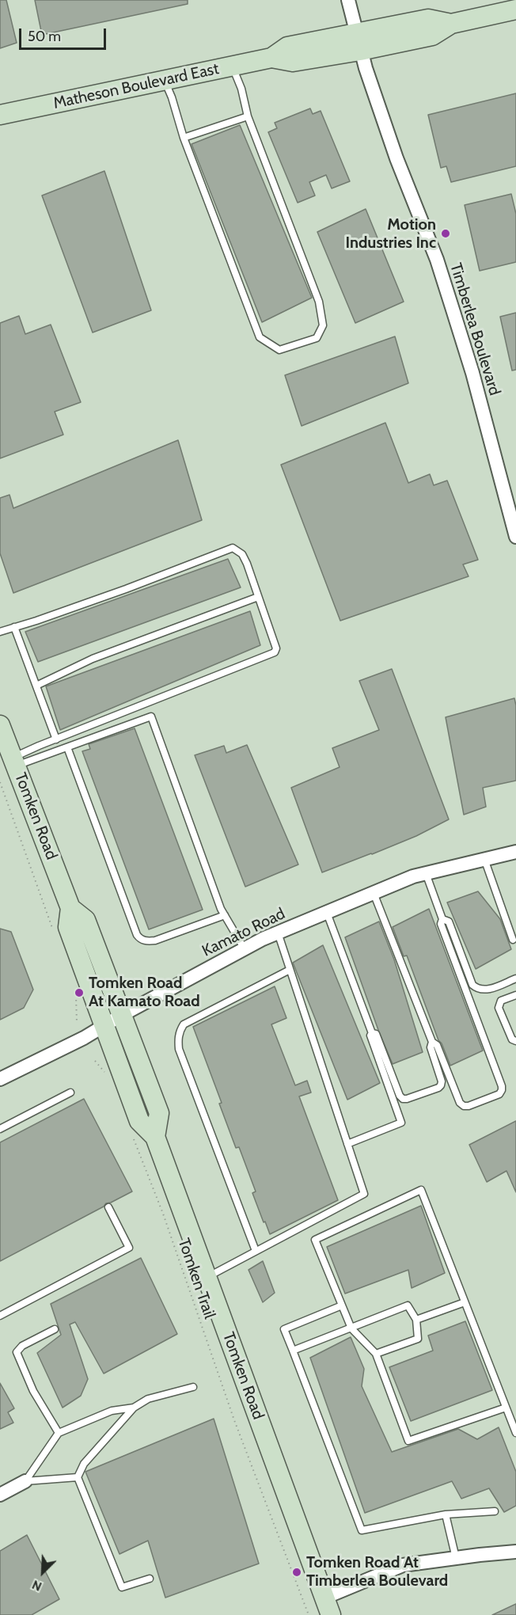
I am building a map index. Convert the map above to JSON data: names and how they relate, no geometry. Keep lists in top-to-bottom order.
{
  "streets": {
    "main road": ["Matheson Boulevard East", "Tomken Road"],
    "street": ["Timberlea Boulevard", "Kamato Road"],
    "path": ["Tomken Trail"]
  },
  "crossings": [
    ["Matheson Boulevard East", "Timberlea Boulevard"],
    ["Tomken Road", "Kamato Road"]
  ],
  "places": ["Motion Industries Inc", "Tomken Road At Kamato Road", "Tomken Road At Timberlea Boulevard"],
  "scale_bar": "50 m",
  "north": "bottom left"
}
